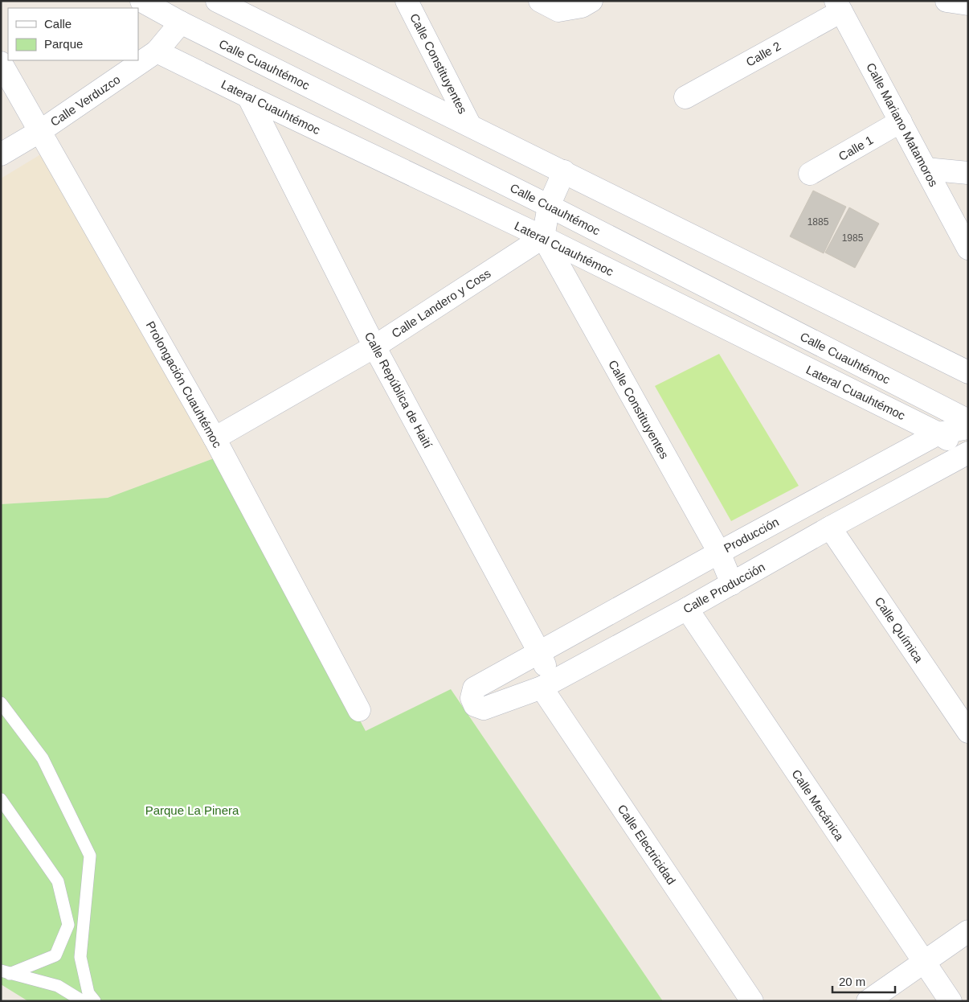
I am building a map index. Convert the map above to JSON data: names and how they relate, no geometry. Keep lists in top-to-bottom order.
{
  "streets": {
    "street": [
      "Calle 2",
      "Calle Constituyentes",
      "Calle Cuauhtémoc",
      "Calle Verduzco",
      "Lateral Cuauhtémoc",
      "Calle Mariano Matamoros",
      "Calle 1",
      "Calle Landero y Coss",
      "Prolongación Cuauhtémoc",
      "Calle República de Haití",
      "Producción",
      "Calle Producción",
      "Calle Química",
      "Calle Mecánica",
      "Calle Electricidad"
    ]
  },
  "crossings": [
    ["Calle 2", "Calle Mariano Matamoros"],
    ["Calle Constituyentes", "Lateral Cuauhtémoc"],
    ["Calle Constituyentes", "Calle Landero y Coss"],
    ["Calle Constituyentes", "Producción"],
    ["Calle Constituyentes", "Calle Producción"],
    ["Calle Cuauhtémoc", "Calle Verduzco"],
    ["Calle Verduzco", "Lateral Cuauhtémoc"],
    ["Calle Verduzco", "Prolongación Cuauhtémoc"],
    ["Lateral Cuauhtémoc", "Calle Landero y Coss"],
    ["Lateral Cuauhtémoc", "Calle República de Haití"],
    ["Lateral Cuauhtémoc", "Producción"],
    ["Lateral Cuauhtémoc", "Calle Producción"],
    ["Calle Mariano Matamoros", "Calle 1"],
    ["Calle Landero y Coss", "Prolongación Cuauhtémoc"],
    ["Calle Landero y Coss", "Calle República de Haití"],
    ["Calle República de Haití", "Producción"],
    ["Calle República de Haití", "Calle Producción"],
    ["Calle República de Haití", "Calle Electricidad"],
    ["Producción", "Calle Producción"],
    ["Calle Producción", "Calle Química"],
    ["Calle Producción", "Calle Mecánica"],
    ["Calle Producción", "Calle Electricidad"]
  ],
  "parks": ["Parque La Pinera"],
  "house_numbers": ["1885", "1985"],
  "legend": ["Calle", "Parque"],
  "scale_bar": "20 m"
}
